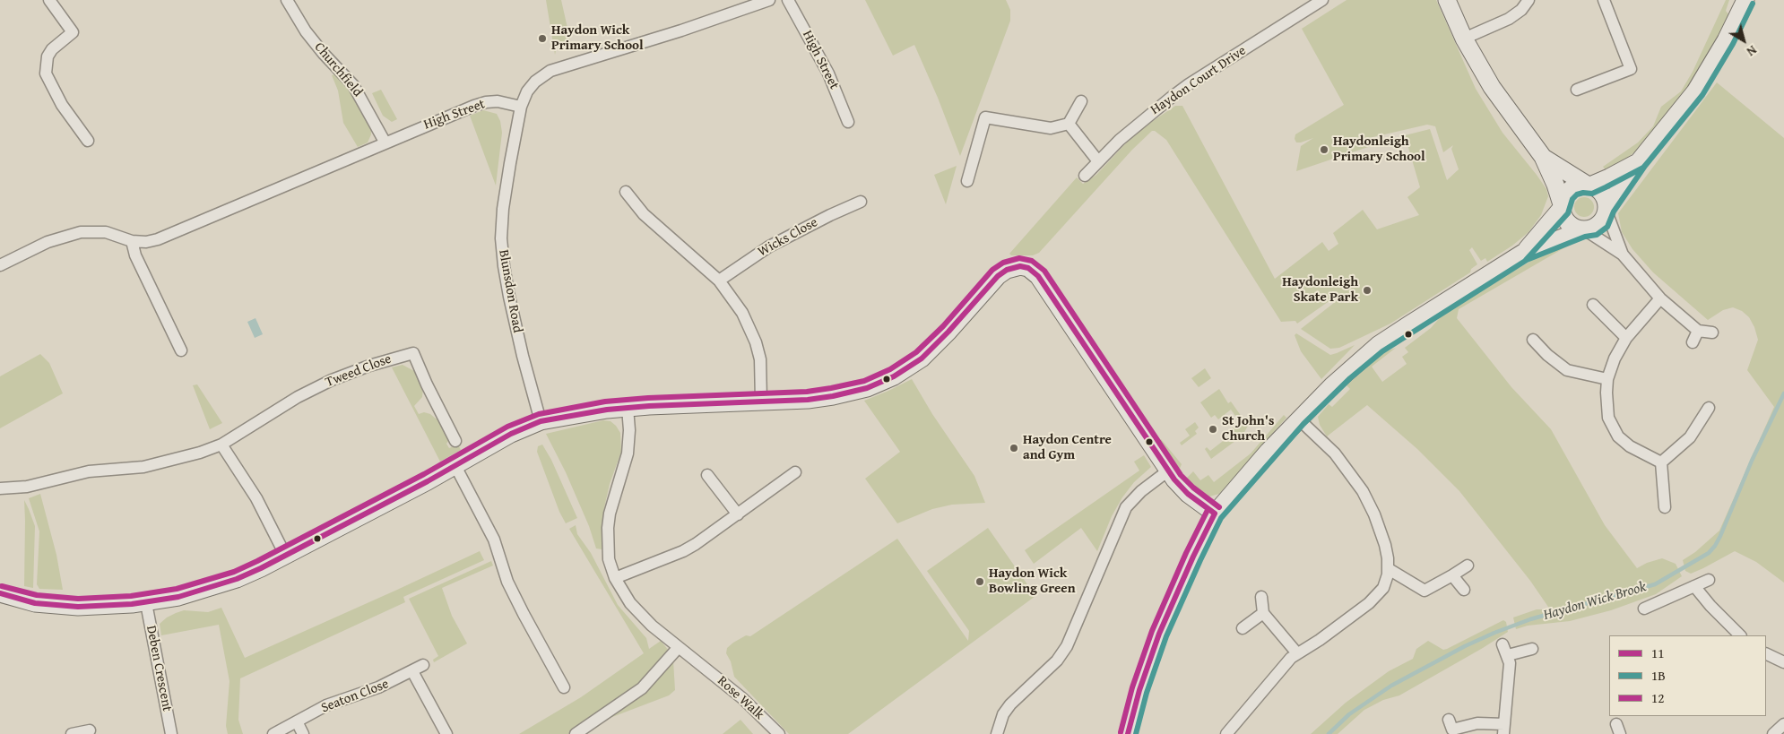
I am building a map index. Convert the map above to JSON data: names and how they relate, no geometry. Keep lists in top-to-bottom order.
{
  "streets": {
    "street": [
      "High Street",
      "Churchfield",
      "Haydon Court Drive",
      "Wicks Close",
      "Blunsdon Road",
      "Tweed Close",
      "Deben Crescent",
      "Seaton Close",
      "Rose Walk"
    ]
  },
  "crossings": [
    ["High Street", "Churchfield"],
    ["High Street", "Blunsdon Road"]
  ],
  "water": ["Haydon Wick Brook"],
  "places": [
    "Haydon Wick Primary School",
    "Haydonleigh Primary School",
    "Haydonleigh Skate Park",
    "St John's Church",
    "Haydon Centre and Gym",
    "Haydon Wick Bowling Green"
  ],
  "lines": ["transit line 1B", "transit line 12", "transit line 11"],
  "legend": ["11", "1B", "12"],
  "north": "bottom right"
}
